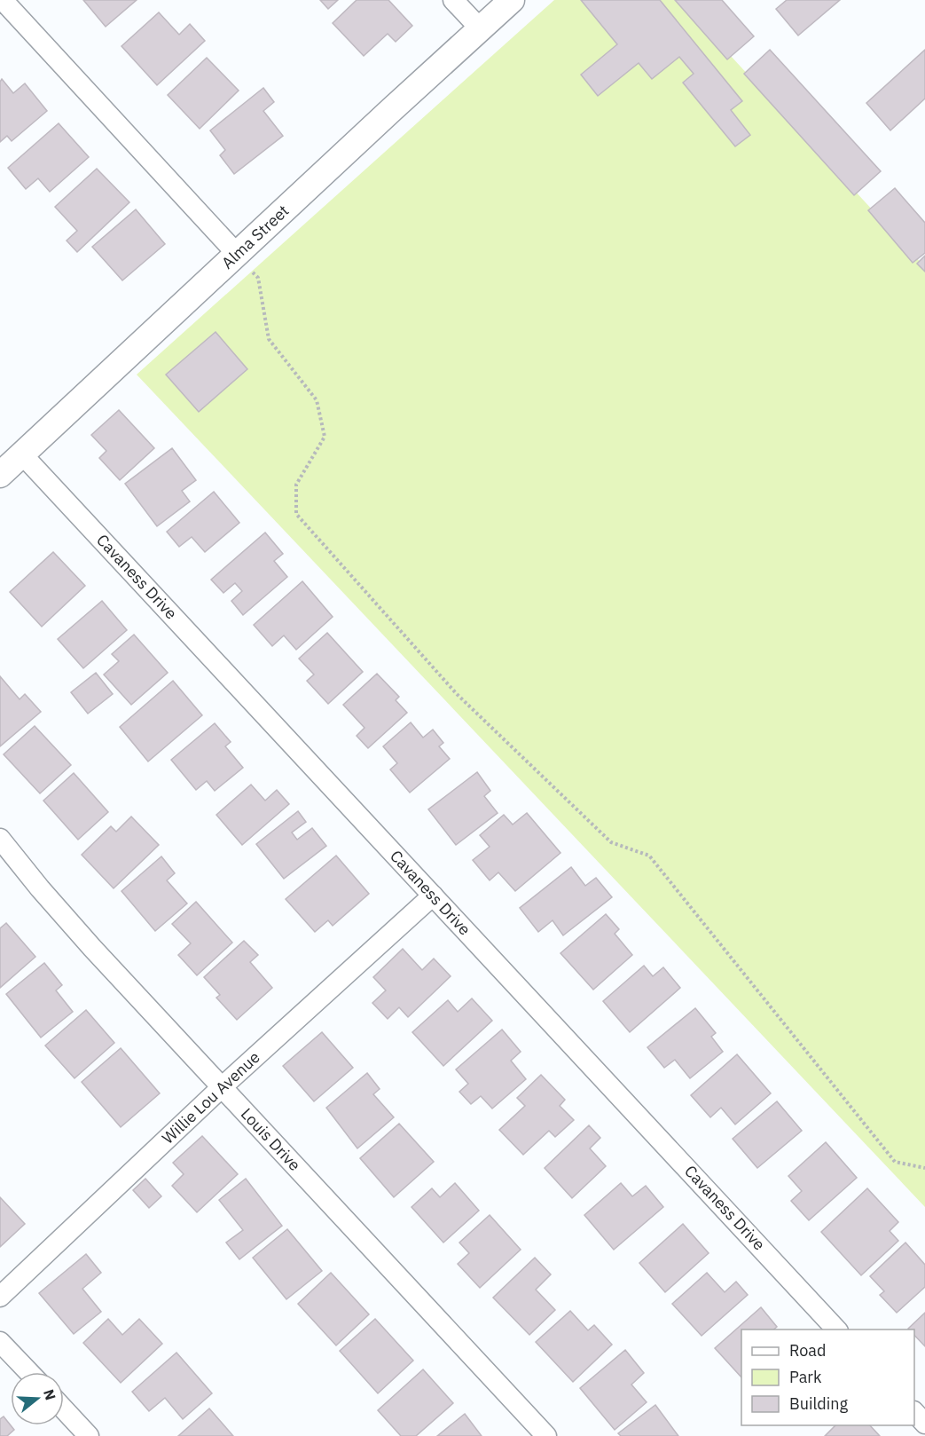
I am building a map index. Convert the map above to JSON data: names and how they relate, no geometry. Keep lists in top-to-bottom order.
{
  "streets": {
    "street": [
      "Alma Street",
      "Cavaness Drive",
      "Willie Lou Avenue",
      "Louis Drive"
    ]
  },
  "crossings": [
    ["Alma Street", "Cavaness Drive"],
    ["Cavaness Drive", "Willie Lou Avenue"],
    ["Willie Lou Avenue", "Louis Drive"]
  ],
  "legend": ["Road", "Park", "Building"],
  "north": "right"
}
